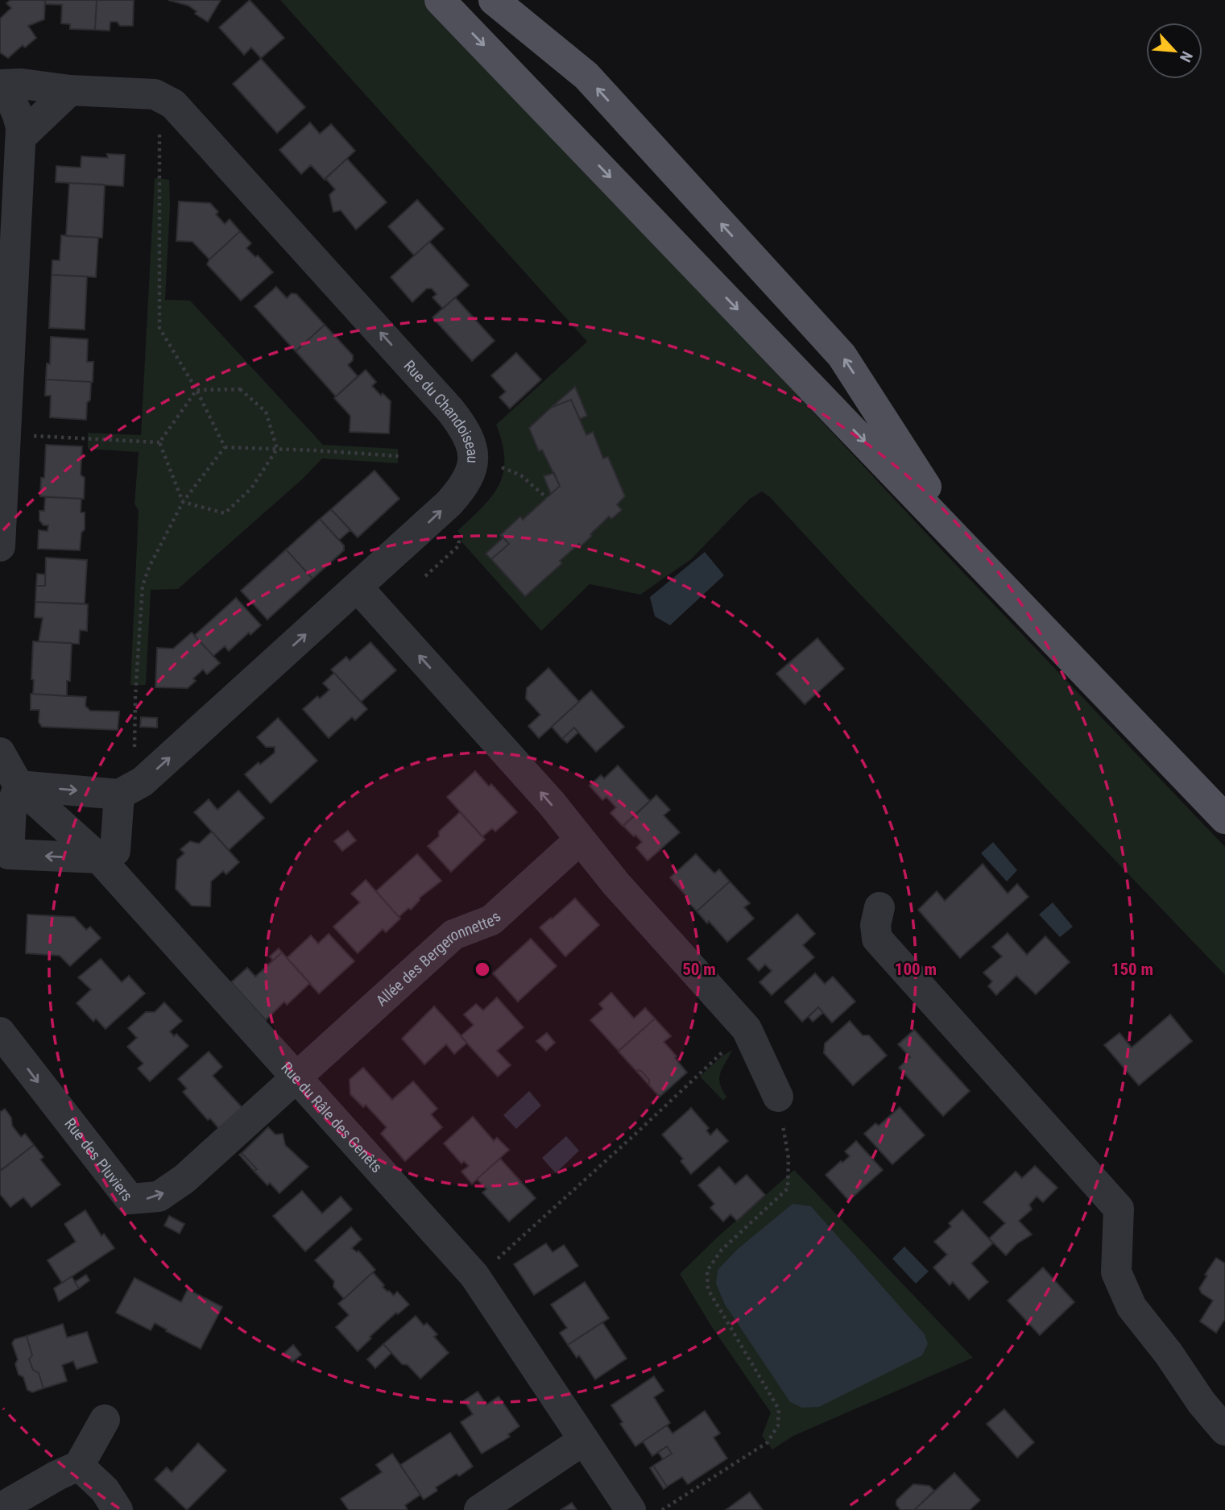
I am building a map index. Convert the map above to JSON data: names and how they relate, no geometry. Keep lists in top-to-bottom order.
{
  "streets": {
    "street": [
      "Rue du Chandoiseau",
      "Allée des Bergeronnettes",
      "Rue du Râle des Genêts",
      "Rue des Pluviers"
    ]
  },
  "crossings": [
    ["Allée des Bergeronnettes", "Rue du Râle des Genêts"],
    ["Allée des Bergeronnettes", "Rue des Pluviers"],
    ["Rue du Râle des Genêts", "Rue des Pluviers"]
  ],
  "north": "bottom right",
  "rings": ["50 m", "100 m", "150 m"]
}
